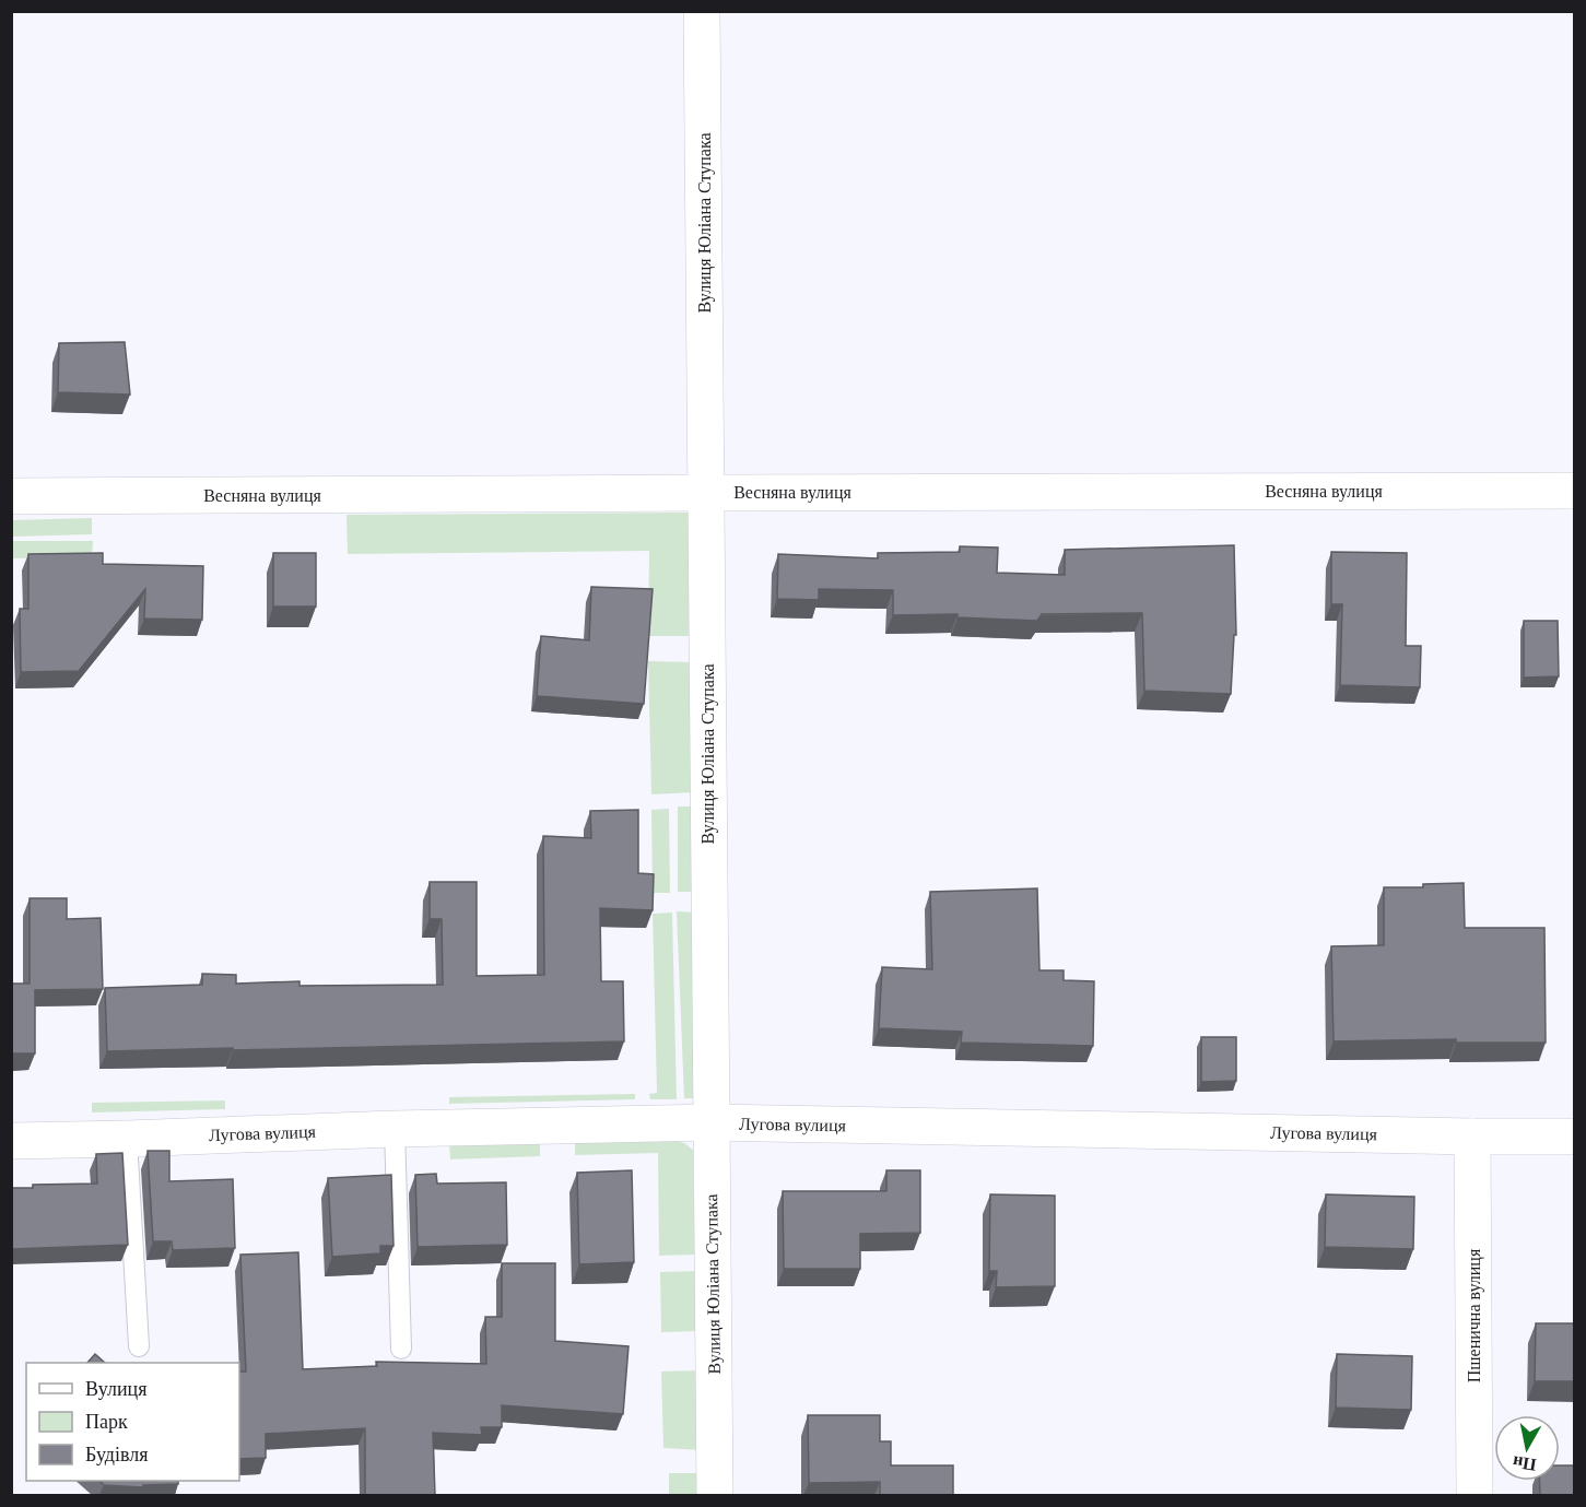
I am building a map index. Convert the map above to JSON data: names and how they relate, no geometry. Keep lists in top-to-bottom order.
{
  "streets": {
    "street": [
      "Вулиця Юліана Ступака",
      "Весняна вулиця",
      "Лугова вулиця",
      "Пшенична вулиця"
    ]
  },
  "crossings": [
    ["Вулиця Юліана Ступака", "Весняна вулиця"],
    ["Вулиця Юліана Ступака", "Лугова вулиця"],
    ["Лугова вулиця", "Пшенична вулиця"]
  ],
  "legend": ["Вулиця", "Парк", "Будівля"],
  "north": "bottom"
}
